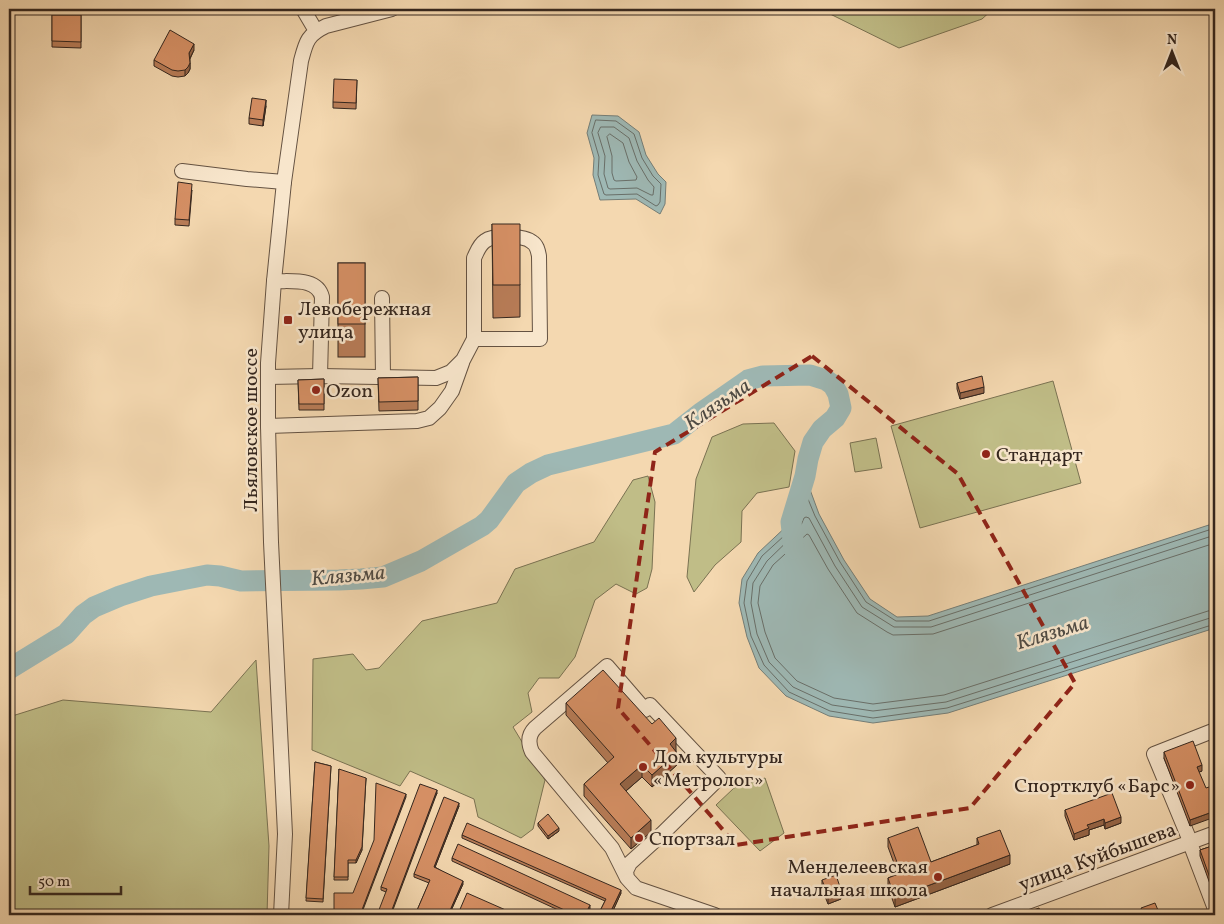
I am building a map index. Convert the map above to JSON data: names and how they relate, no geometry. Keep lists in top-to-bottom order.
{
  "streets": {
    "street": ["Льяловское шоссе", "улица Куйбышева"]
  },
  "water": ["Клязьма"],
  "places": {
    "transit": ["Левобережная улица"],
    "other": [
      "Ozon",
      "Стандарт",
      "Дом культуры «Метролог»",
      "Спортклуб «Барс»",
      "Спортзал",
      "Менделеевская начальная школа"
    ]
  },
  "scale_bar": "50 m",
  "north": "top"
}
